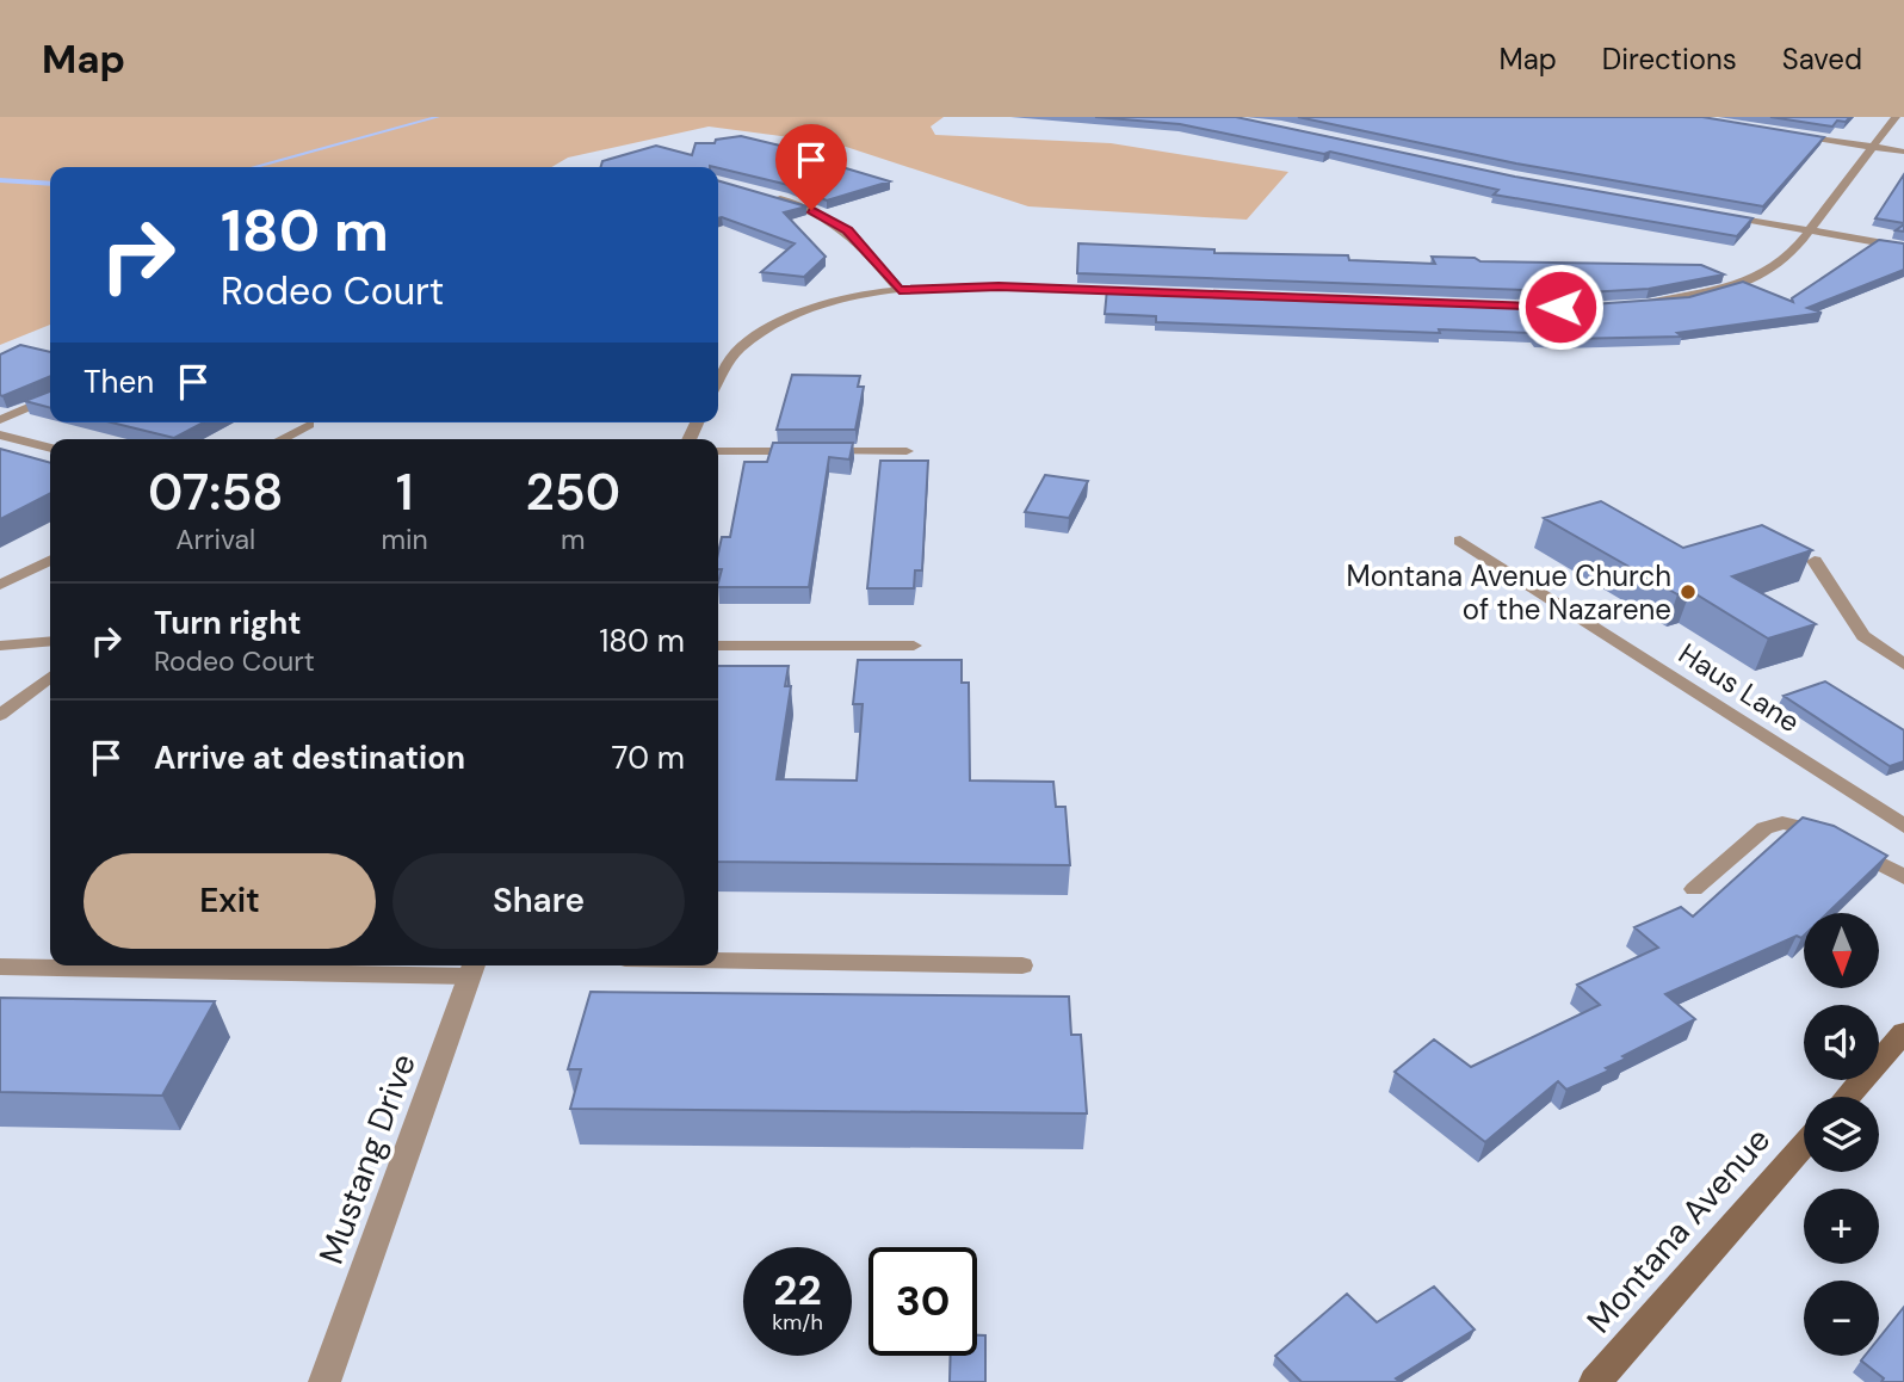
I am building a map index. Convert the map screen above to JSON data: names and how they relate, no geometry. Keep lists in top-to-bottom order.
{
  "streets": {
    "street": ["Mustang Drive", "Montana Avenue"],
    "lane": ["Haus Lane"]
  },
  "places": ["Montana Avenue Church of the Nazarene"],
  "north": "bottom",
  "page": {
    "header": "Map",
    "nav": ["Map", "Directions", "Saved"],
    "turn": ["180 m", "Rodeo Court"],
    "then": "Then",
    "eta": [
      "07:58",
      "Arrival",
      "1",
      "min",
      "250",
      "m"
    ],
    "list": [
      {
        "name": "Turn right",
        "note": "Rodeo Court",
        "value": "180 m"
      },
      {
        "name": "Arrive at destination",
        "value": "70 m"
      }
    ],
    "buttons": ["Exit", "Share"],
    "map_buttons": ["+", "−"],
    "speed": "22 km/h",
    "limit": "30"
  }
}
